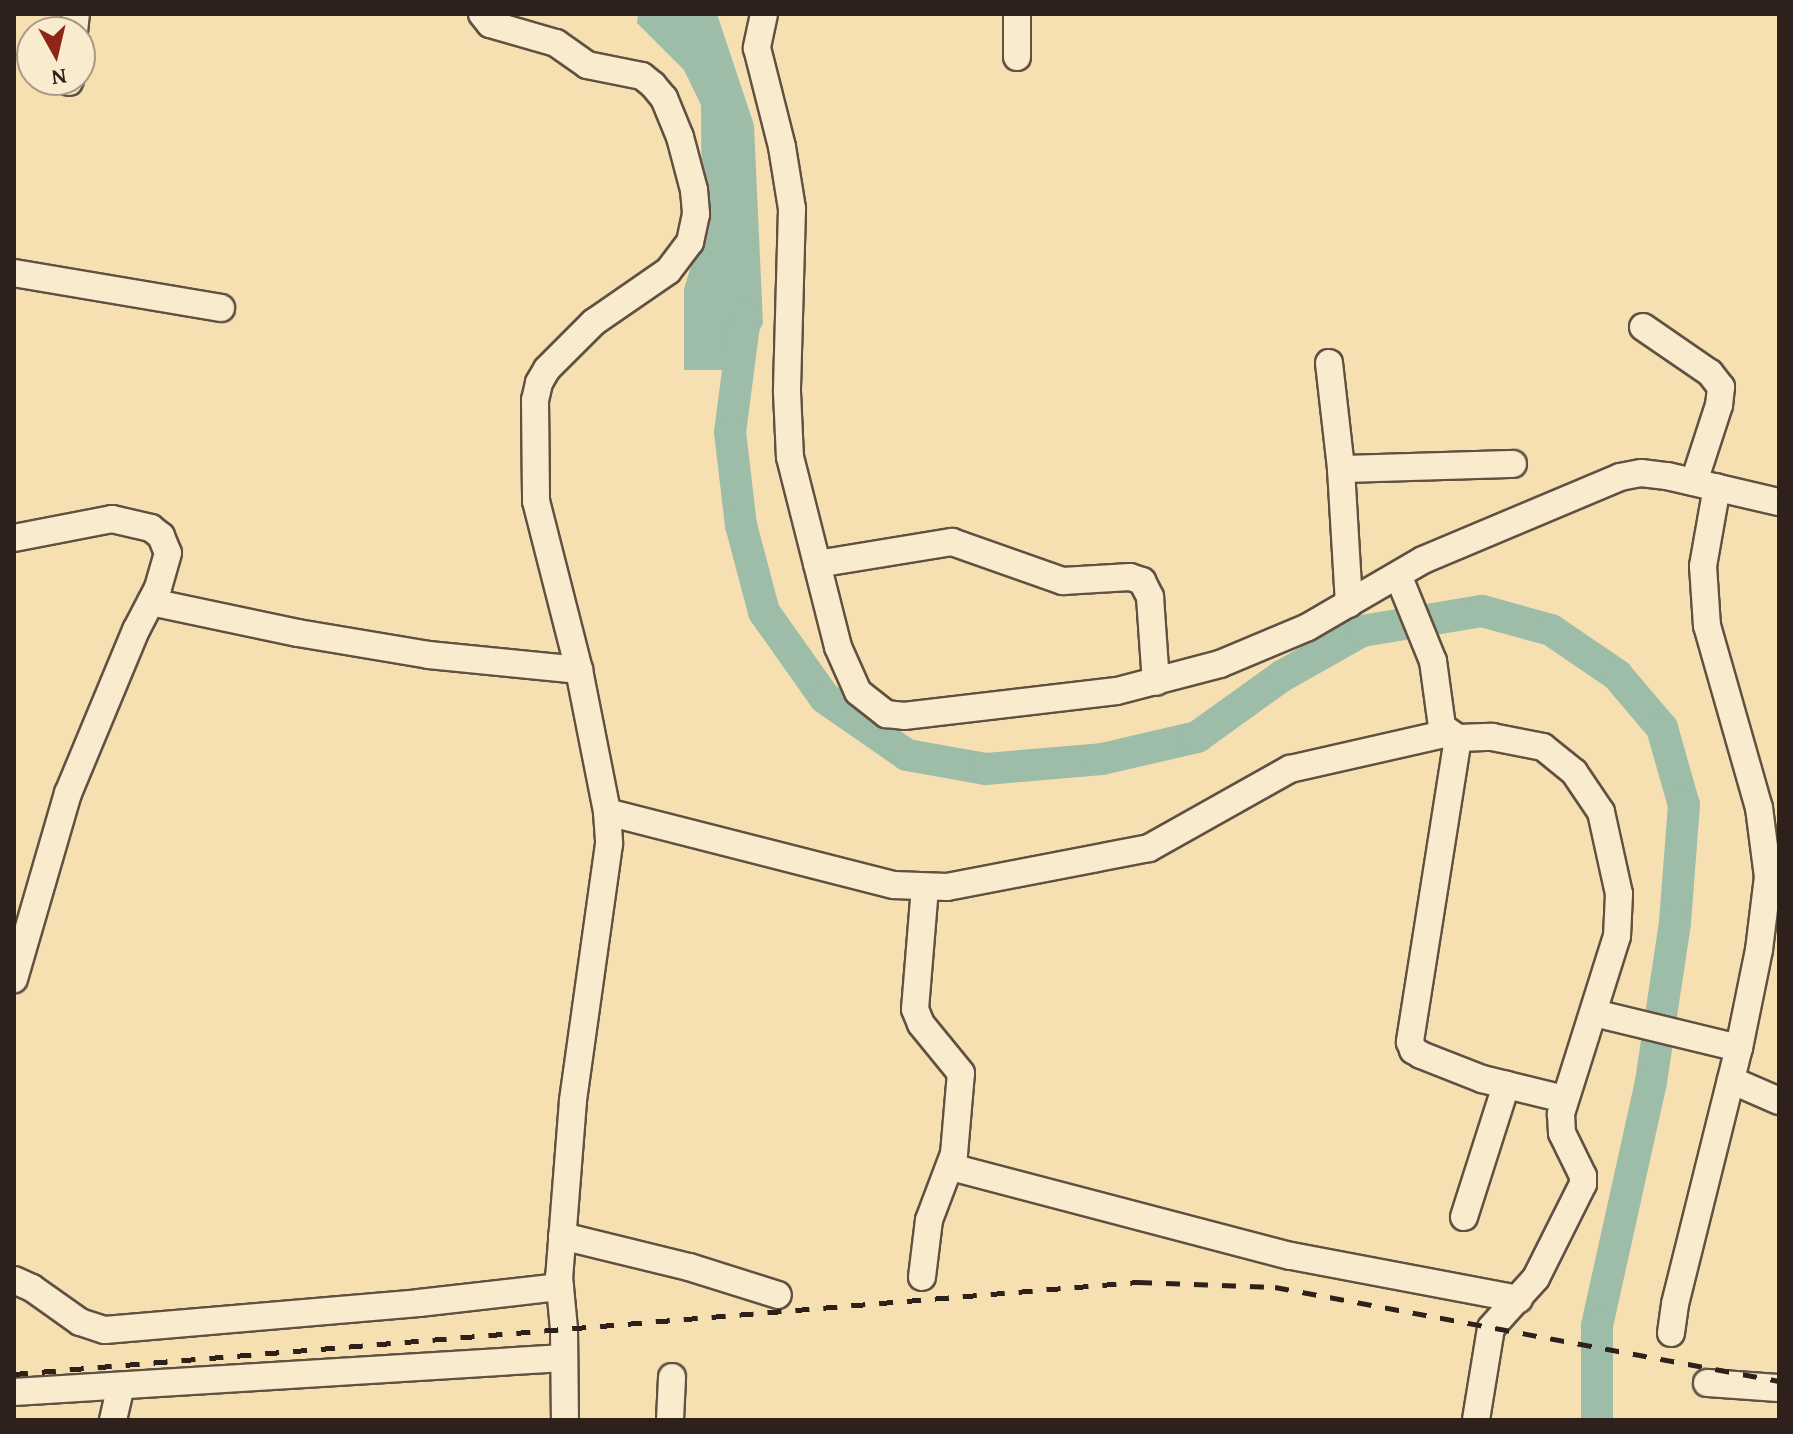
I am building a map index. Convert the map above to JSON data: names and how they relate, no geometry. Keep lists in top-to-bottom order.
{
  "north": "bottom"
}
